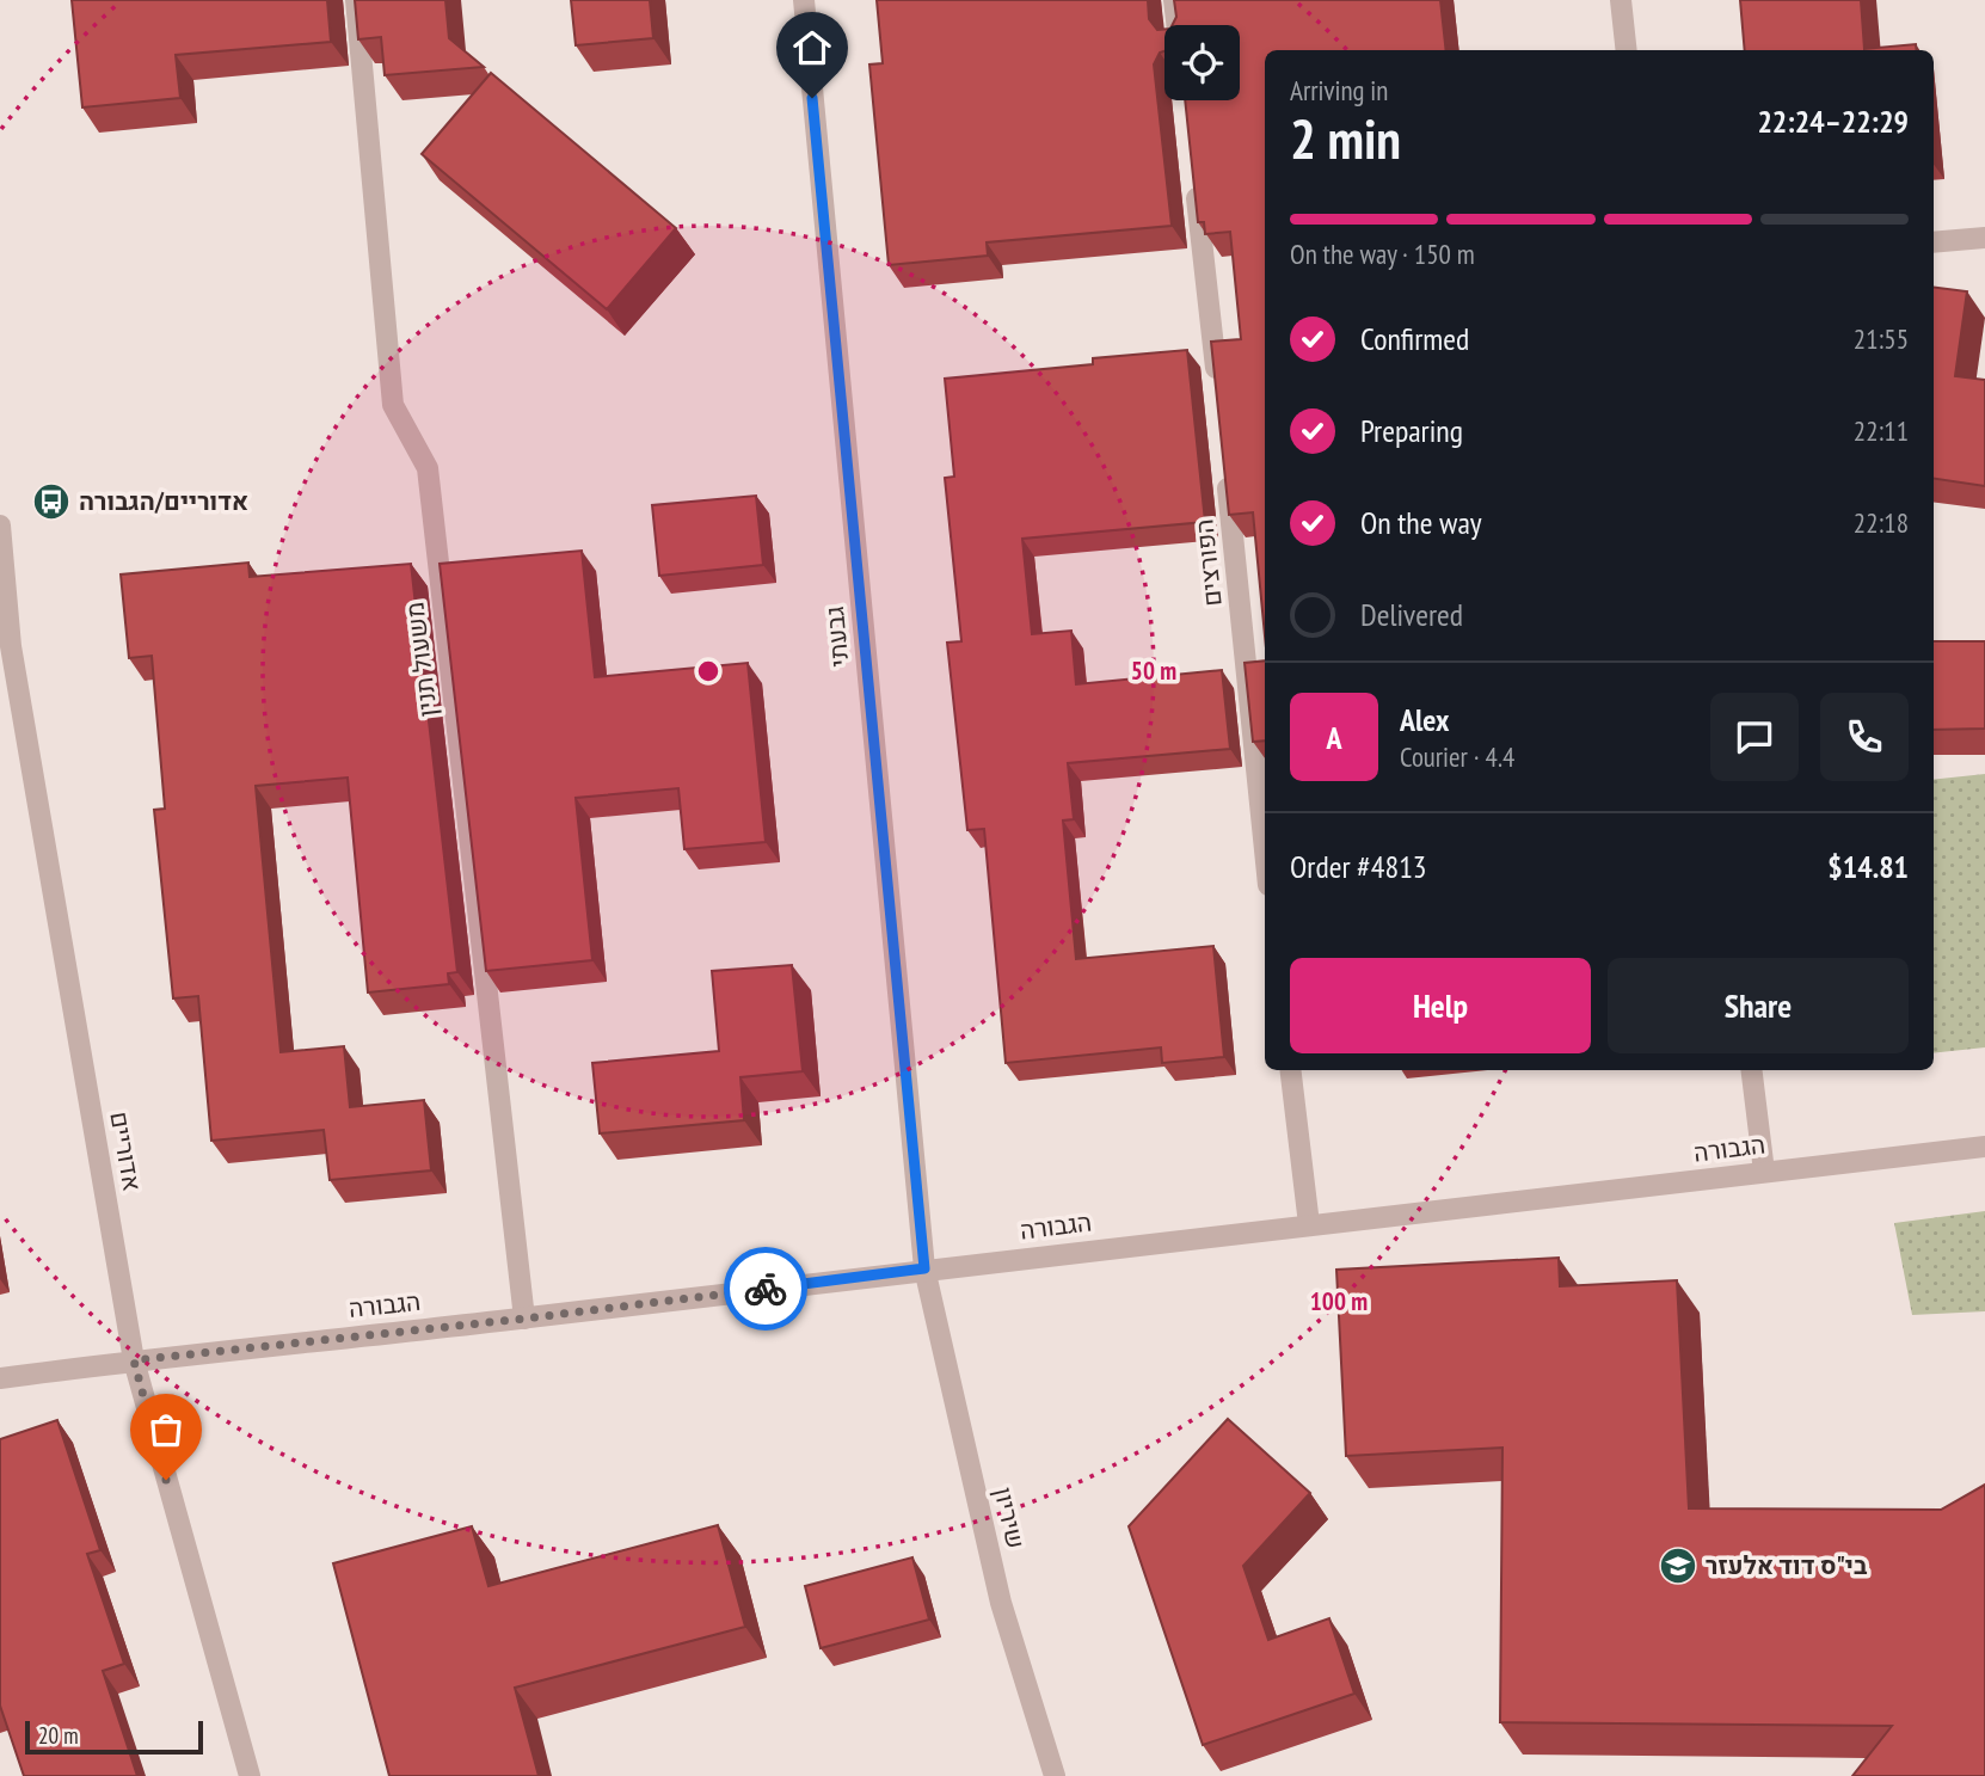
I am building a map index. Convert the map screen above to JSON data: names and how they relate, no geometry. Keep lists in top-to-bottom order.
{
  "streets": {
    "street": [
      "הפורצים",
      "גבעתי",
      "משעול תנין",
      "הגבורה",
      "אדוריים",
      "שיריון"
    ]
  },
  "crossings": [
    ["גבעתי", "הגבורה"],
    ["גבעתי", "שיריון"],
    ["משעול תנין", "הגבורה"],
    ["הגבורה", "אדוריים"],
    ["הגבורה", "שיריון"]
  ],
  "places": {
    "bus stop": ["אדוריים/הגבורה"],
    "school or university": ["בי\"ס דוד אלעזר"]
  },
  "scale_bar": "20 m",
  "page": {
    "heading": ["2 min", "Arriving in", "22:24–22:29"],
    "panel": [
      "Alex",
      "Courier · 4.4",
      "Order #4813",
      "$14.81"
    ],
    "bar": "On the way · 150 m",
    "list": [
      ["Confirmed", "21:55"],
      ["Preparing", "22:11"],
      ["On the way", "22:18"],
      "Delivered"
    ],
    "round": "A",
    "buttons": ["Help", "Share"],
    "scale": "20 m"
  },
  "rings": ["50 m", "100 m"]
}
